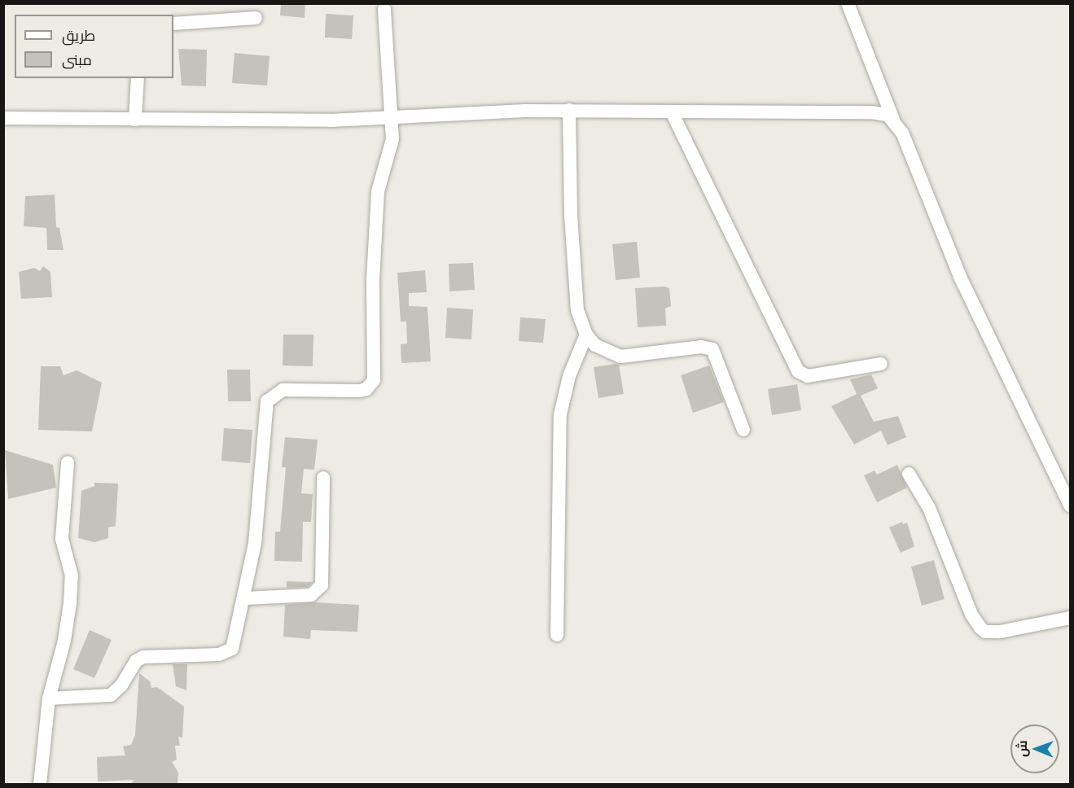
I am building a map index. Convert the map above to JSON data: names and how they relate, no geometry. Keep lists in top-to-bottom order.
{
  "legend": ["طريق", "مبنى"],
  "north": "left"
}
